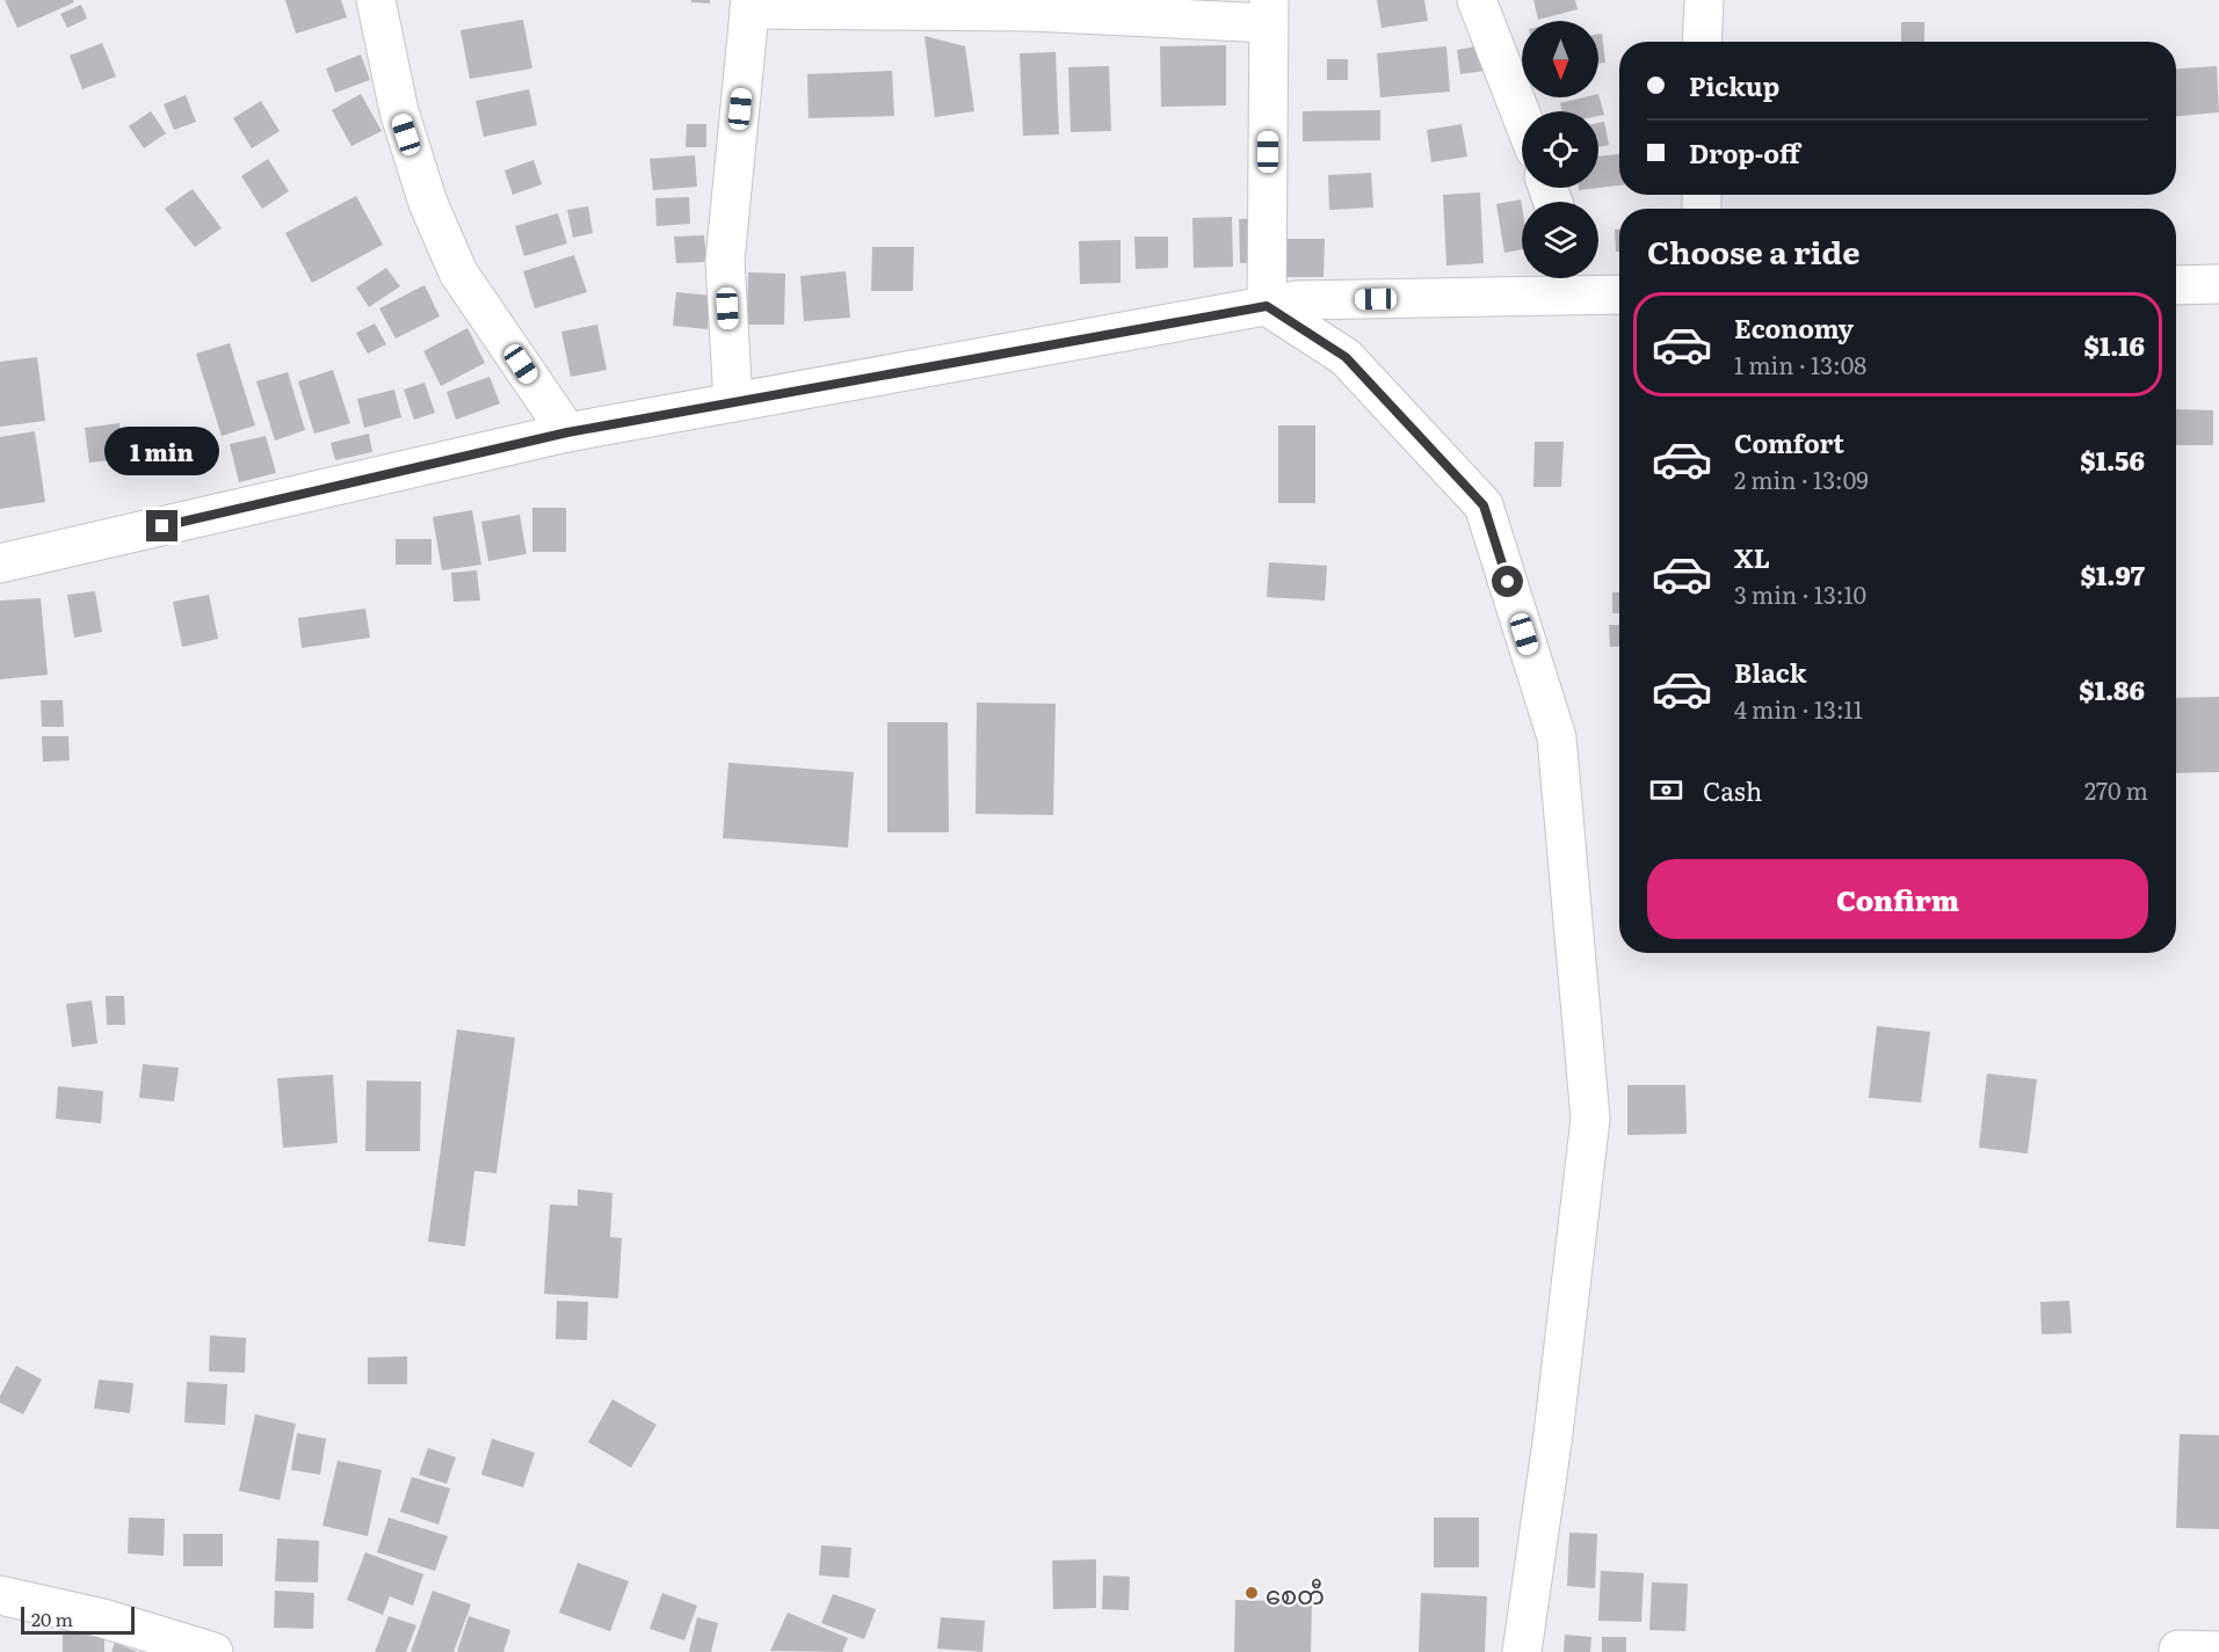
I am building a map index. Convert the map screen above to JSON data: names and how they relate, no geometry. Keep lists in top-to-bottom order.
{
  "places": ["စေတီ"],
  "scale_bar": "20 m",
  "north": "bottom",
  "page": {
    "banner": ["Pickup", "Drop-off"],
    "heading": "Choose a ride",
    "list": [
      {
        "name": "Economy",
        "note": "1 min · 13:08",
        "value": "$1.16"
      },
      {
        "name": "Comfort",
        "note": "2 min · 13:09",
        "value": "$1.56"
      },
      {
        "name": "XL",
        "note": "3 min · 13:10",
        "value": "$1.97"
      },
      {
        "name": "Black",
        "note": "4 min · 13:11",
        "value": "$1.86"
      }
    ],
    "bubble": "1 min",
    "pay": ["Cash", "270 m"],
    "buttons": "Confirm",
    "scale": "20 m"
  }
}
